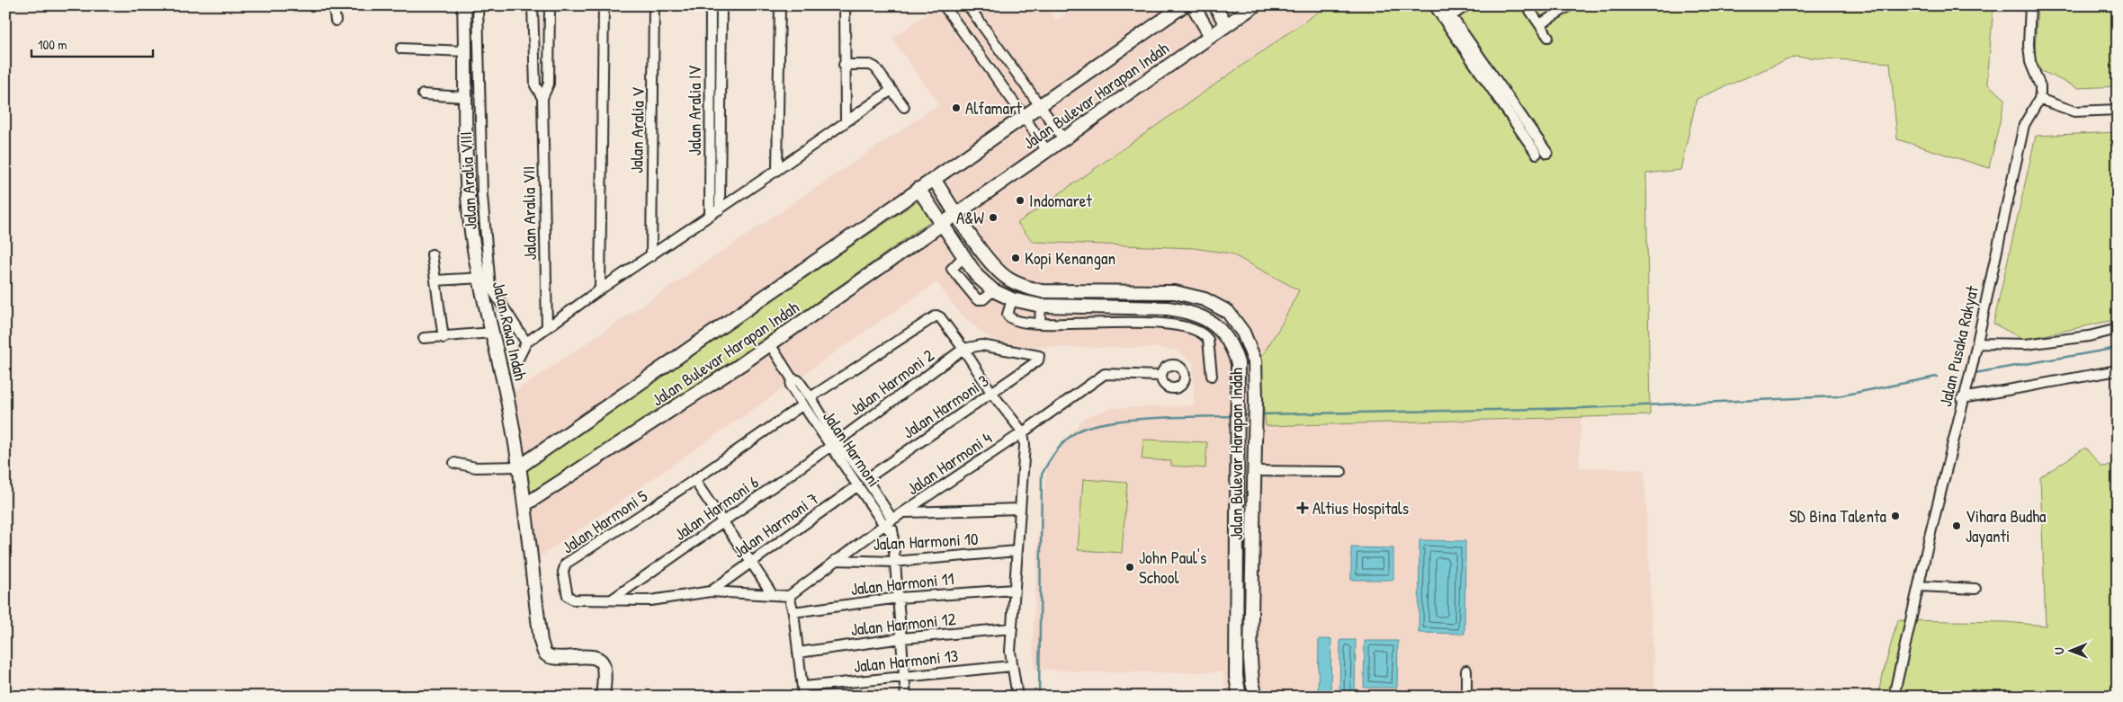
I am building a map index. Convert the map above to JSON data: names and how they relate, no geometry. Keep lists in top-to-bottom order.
{
  "streets": {
    "street": [
      "Jalan Bulevar Harapan Indah",
      "Jalan Aralia IV",
      "Jalan Aralia V",
      "Jalan Aralia VIII",
      "Jalan Aralia VII",
      "Jalan Rawa Indah",
      "Jalan Pusaka Rakyat",
      "Jalan Harmoni 2",
      "Jalan Harmoni 3",
      "Jalan Harmoni",
      "Jalan Harmoni 4",
      "Jalan Harmoni 6",
      "Jalan Harmoni 5",
      "Jalan Harmoni 7",
      "Jalan Harmoni 10",
      "Jalan Harmoni 11",
      "Jalan Harmoni 12",
      "Jalan Harmoni 13"
    ]
  },
  "crossings": [
    ["Jalan Bulevar Harapan Indah", "Jalan Rawa Indah"],
    ["Jalan Bulevar Harapan Indah", "Jalan Harmoni"],
    ["Jalan Harmoni 2", "Jalan Harmoni 3"],
    ["Jalan Harmoni 2", "Jalan Harmoni"],
    ["Jalan Harmoni 2", "Jalan Harmoni 6"],
    ["Jalan Harmoni 3", "Jalan Harmoni"],
    ["Jalan Harmoni", "Jalan Harmoni 4"],
    ["Jalan Harmoni", "Jalan Harmoni 6"],
    ["Jalan Harmoni", "Jalan Harmoni 5"],
    ["Jalan Harmoni", "Jalan Harmoni 7"],
    ["Jalan Harmoni", "Jalan Harmoni 10"],
    ["Jalan Harmoni 4", "Jalan Harmoni 5"],
    ["Jalan Harmoni 4", "Jalan Harmoni 10"],
    ["Jalan Harmoni 6", "Jalan Harmoni 5"],
    ["Jalan Harmoni 5", "Jalan Harmoni 7"]
  ],
  "places": {
    "other": [
      "Alfamart",
      "Indomaret",
      "A&W",
      "Kopi Kenangan",
      "SD Bina Talenta",
      "Vihara Budha Jayanti",
      "John Paul's School"
    ],
    "health": ["Altius Hospitals"]
  },
  "scale_bar": "100 m",
  "north": "left"
}
